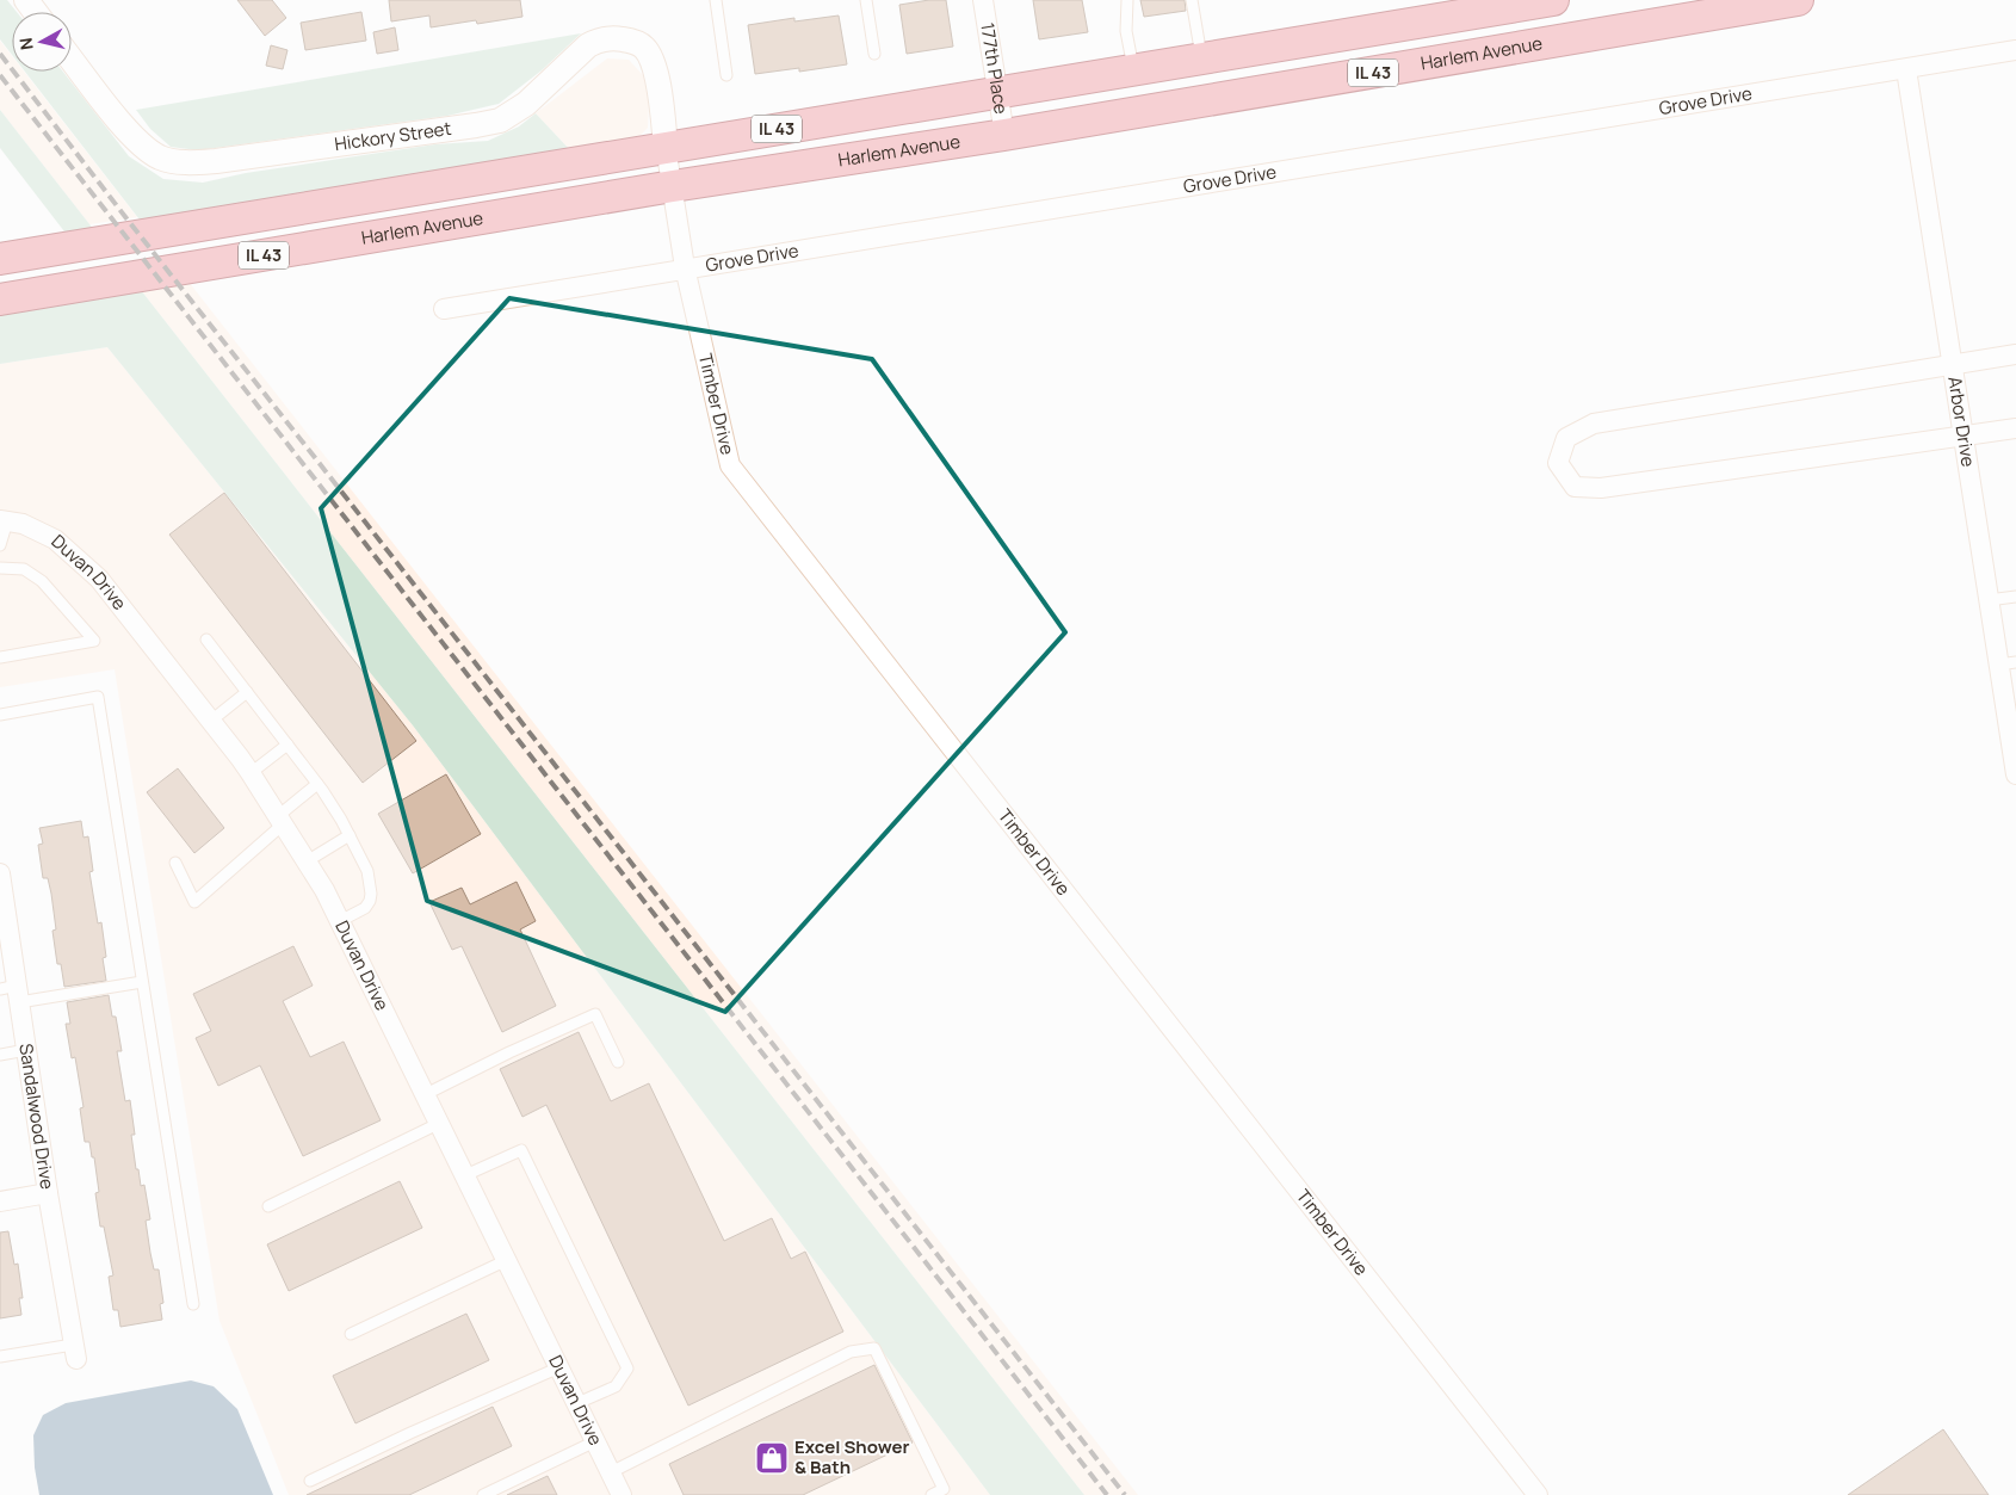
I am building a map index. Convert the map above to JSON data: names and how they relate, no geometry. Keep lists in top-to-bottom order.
{
  "streets": {
    "main road": ["Harlem Avenue", "IL 43"],
    "street": [
      "177th Place",
      "Grove Drive",
      "Hickory Street",
      "Timber Drive",
      "Arbor Drive",
      "Duvan Drive",
      "Sandalwood Drive"
    ]
  },
  "crossings": [
    ["Harlem Avenue", "177th Place"],
    ["Harlem Avenue", "Timber Drive"],
    ["177th Place", "IL 43"],
    ["IL 43", "Hickory Street"],
    ["IL 43", "Timber Drive"],
    ["Grove Drive", "Timber Drive"],
    ["Grove Drive", "Arbor Drive"],
    ["Hickory Street", "Timber Drive"]
  ],
  "places": {
    "shop": ["Excel Shower & Bath"]
  },
  "north": "left"
}
